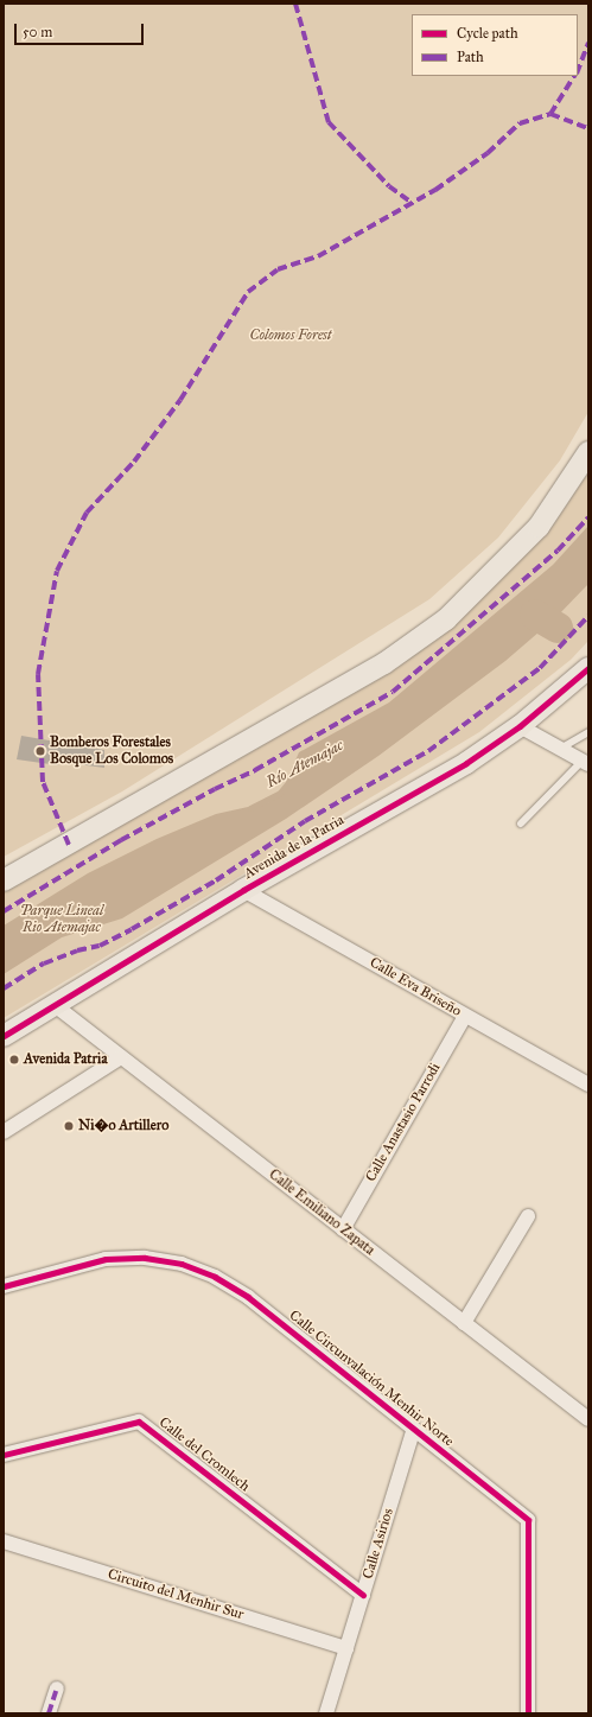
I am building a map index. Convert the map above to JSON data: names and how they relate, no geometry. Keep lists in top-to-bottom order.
{
  "streets": {
    "main road": ["Avenida de la Patria"],
    "street": [
      "Calle Eva Briseño",
      "Calle Anastasio Parrodi",
      "Calle Emiliano Zapata",
      "Calle Circunvalación Menhir Norte",
      "Calle del Cromlech",
      "Calle Asirios",
      "Circuito del Menhir Sur"
    ]
  },
  "crossings": [
    ["Avenida de la Patria", "Calle Eva Briseño"],
    ["Avenida de la Patria", "Calle Emiliano Zapata"],
    ["Calle Eva Briseño", "Calle Anastasio Parrodi"],
    ["Calle Anastasio Parrodi", "Calle Emiliano Zapata"],
    ["Calle Circunvalación Menhir Norte", "Calle Asirios"],
    ["Calle del Cromlech", "Calle Asirios"],
    ["Calle Asirios", "Circuito del Menhir Sur"]
  ],
  "water": ["Río Atemajac"],
  "parks": ["Colomos Forest", "Parque Lineal Rio Atemajac"],
  "places": ["Bomberos Forestales Bosque Los Colomos", "Avenida Patria", "Ni�o Artillero"],
  "legend": ["Cycle path", "Path"],
  "scale_bar": "50 m"
}
